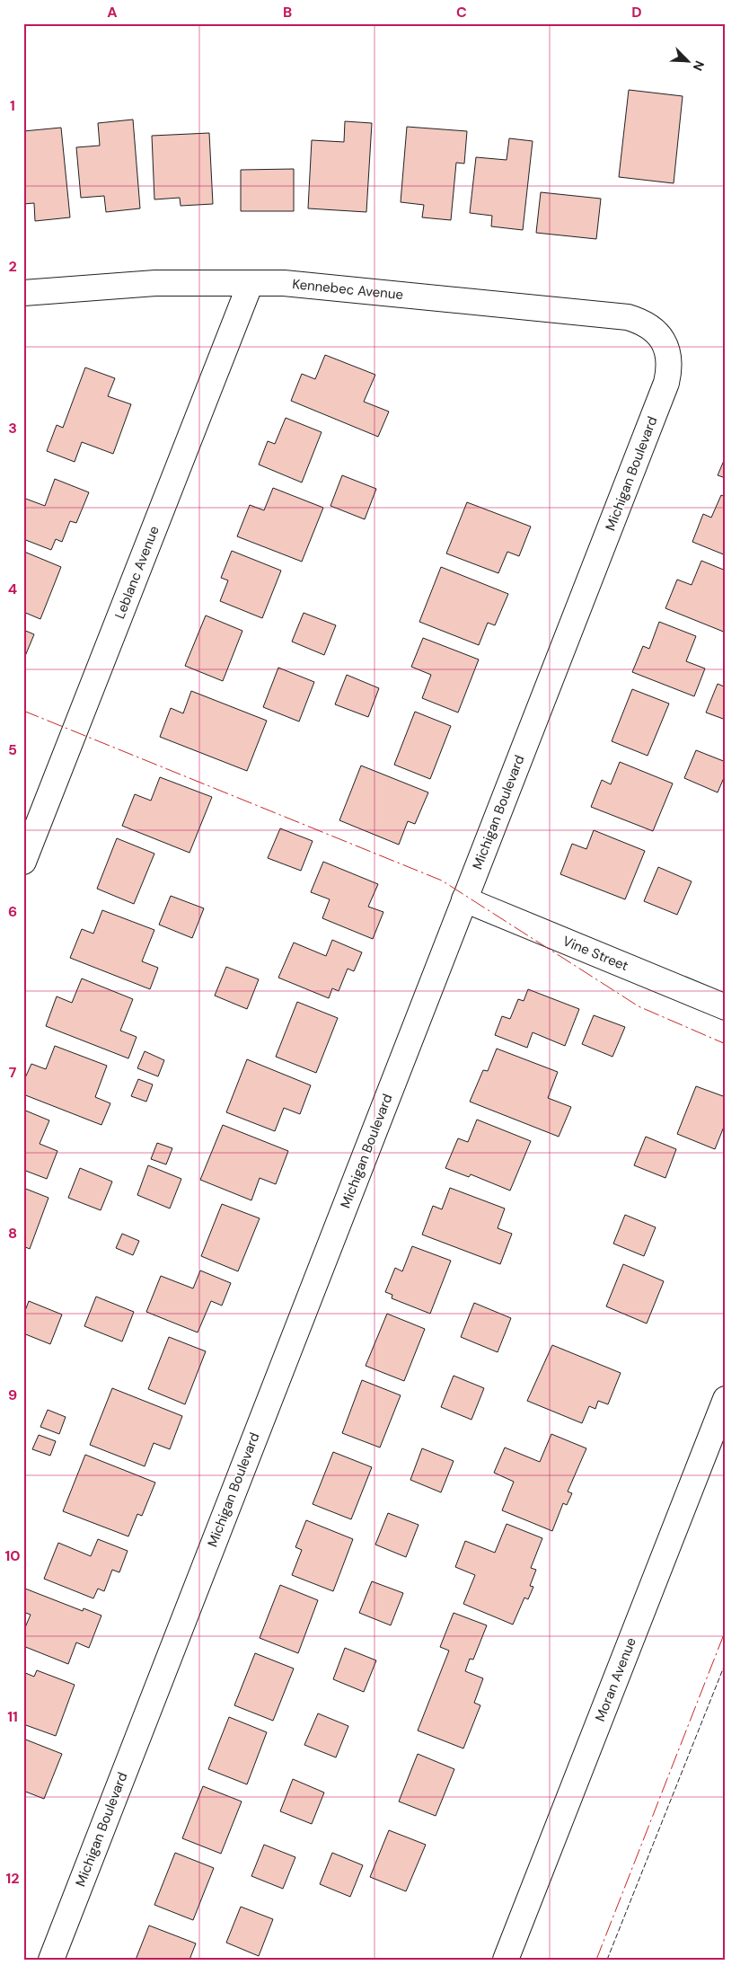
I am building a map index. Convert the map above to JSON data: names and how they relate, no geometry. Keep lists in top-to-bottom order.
{
  "streets": {
    "street": [
      "Kennebec Avenue",
      "Michigan Boulevard",
      "Leblanc Avenue",
      "Vine Street",
      "Moran Avenue"
    ]
  },
  "crossings": [
    ["Kennebec Avenue", "Michigan Boulevard"],
    ["Kennebec Avenue", "Leblanc Avenue"],
    ["Michigan Boulevard", "Vine Street"]
  ],
  "north": "bottom right",
  "grid": {
    "columns": [
      "A",
      "B",
      "C",
      "D"
    ],
    "rows": [
      "1",
      "2",
      "3",
      "4",
      "5",
      "6",
      "7",
      "8",
      "9",
      "10",
      "11",
      "12"
    ]
  }
}
